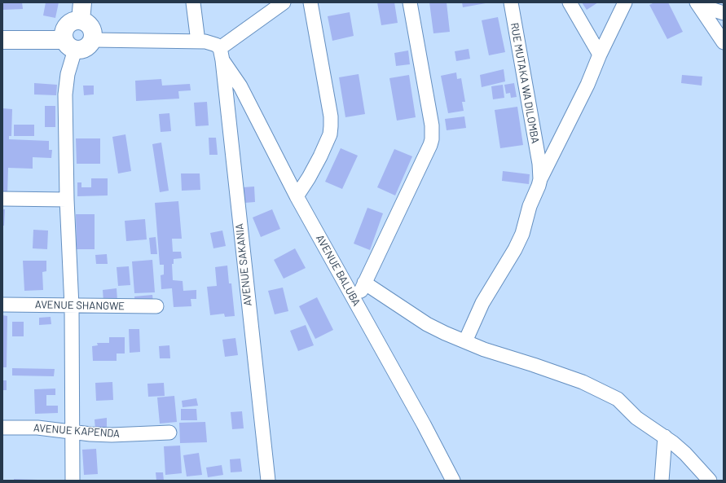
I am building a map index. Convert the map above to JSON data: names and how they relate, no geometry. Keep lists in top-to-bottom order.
{
  "streets": {
    "street": [
      "RUE MUTAKA WA DILOMBA",
      "AVENUE SAKANIA",
      "AVENUE BALUBA",
      "AVENUE SHANGWE",
      "AVENUE KAPENDA"
    ]
  },
  "crossings": [
    ["AVENUE SAKANIA", "AVENUE BALUBA"]
  ]
}
